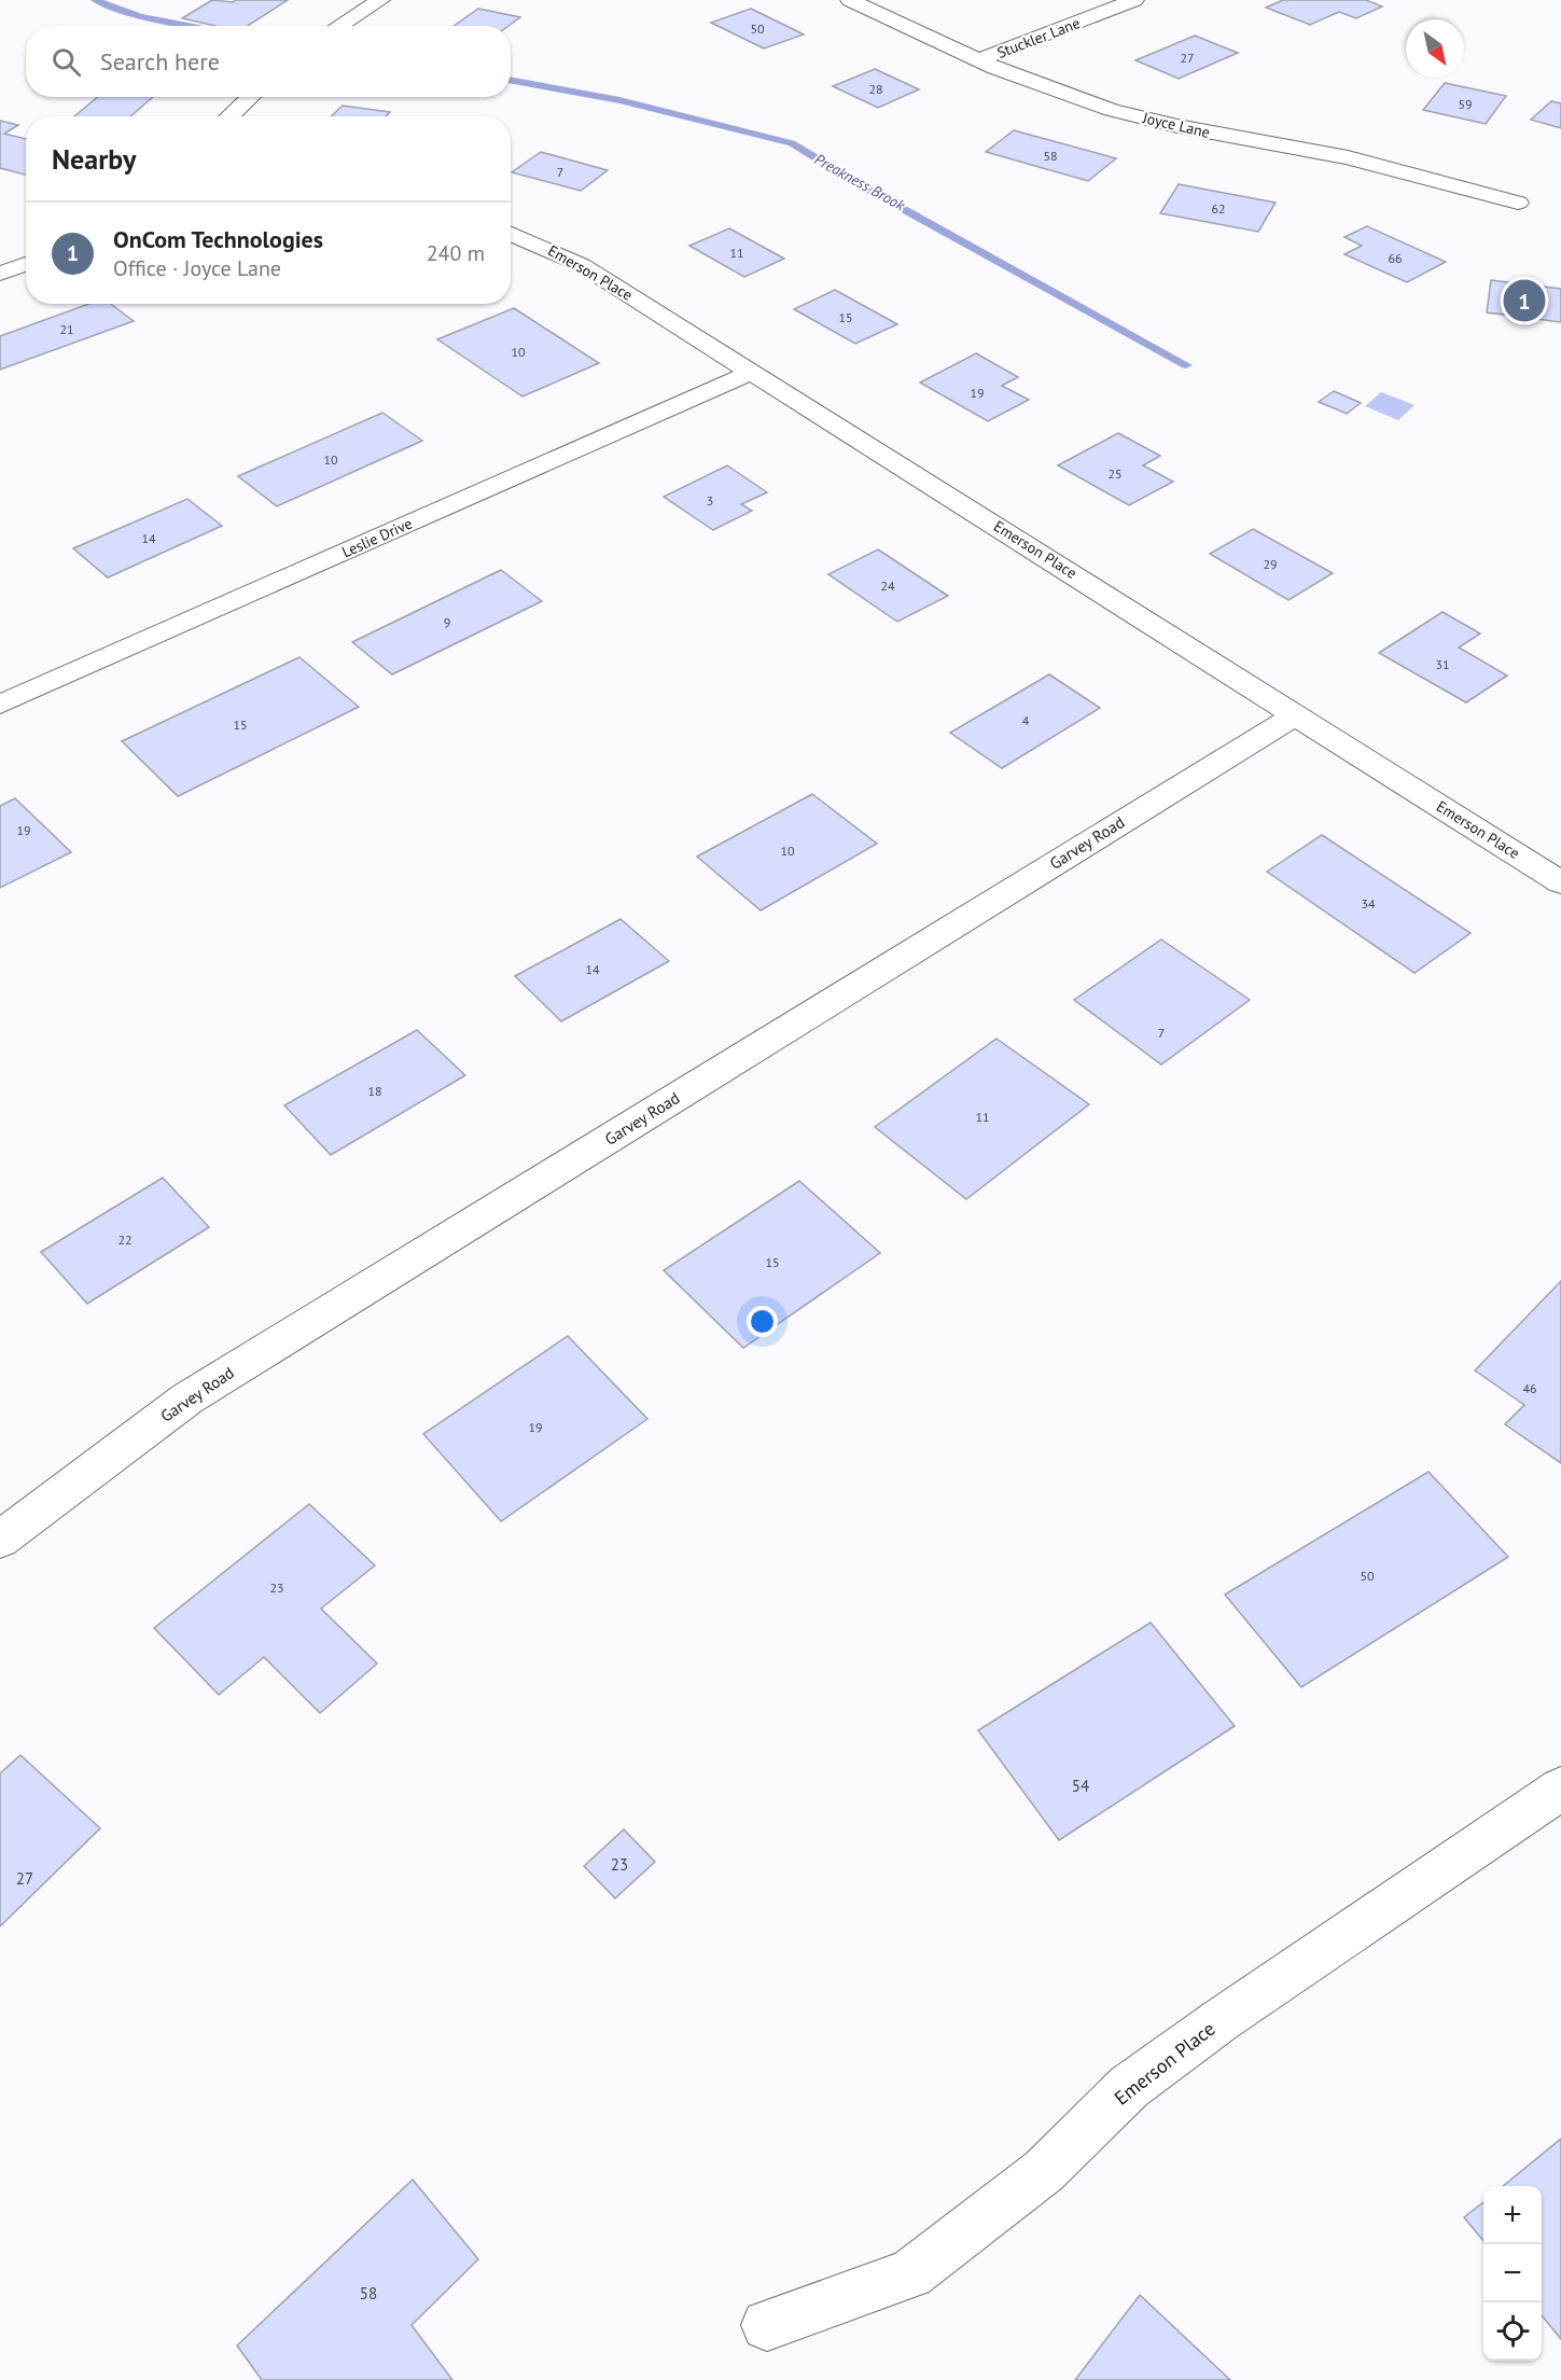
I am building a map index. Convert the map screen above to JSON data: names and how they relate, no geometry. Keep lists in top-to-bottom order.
{
  "streets": {
    "street": [
      "Stuckler Lane",
      "Joyce Lane",
      "Emerson Place",
      "Leslie Drive",
      "Garvey Road"
    ]
  },
  "crossings": [
    ["Stuckler Lane", "Joyce Lane"],
    ["Emerson Place", "Leslie Drive"],
    ["Emerson Place", "Garvey Road"]
  ],
  "water": ["Preakness Brook"],
  "house_numbers": [
    "50",
    "27",
    "28",
    "59",
    "58",
    "7",
    "62",
    "11",
    "66",
    "15",
    "21",
    "10",
    "19",
    "10",
    "25",
    "3",
    "14",
    "29",
    "24",
    "9",
    "31",
    "4",
    "15",
    "19",
    "10",
    "34",
    "14",
    "7",
    "18",
    "11",
    "22",
    "15",
    "46",
    "19",
    "50",
    "23",
    "54",
    "23",
    "27",
    "58"
  ],
  "north": "bottom right",
  "page": {
    "search": "Search here",
    "heading": "Nearby",
    "list": [
      {
        "mark": "1",
        "name": "OnCom Technologies",
        "note": "Office · Joyce Lane",
        "value": "240 m"
      }
    ],
    "pins": "1",
    "map_buttons": ["+", "−"]
  }
}
